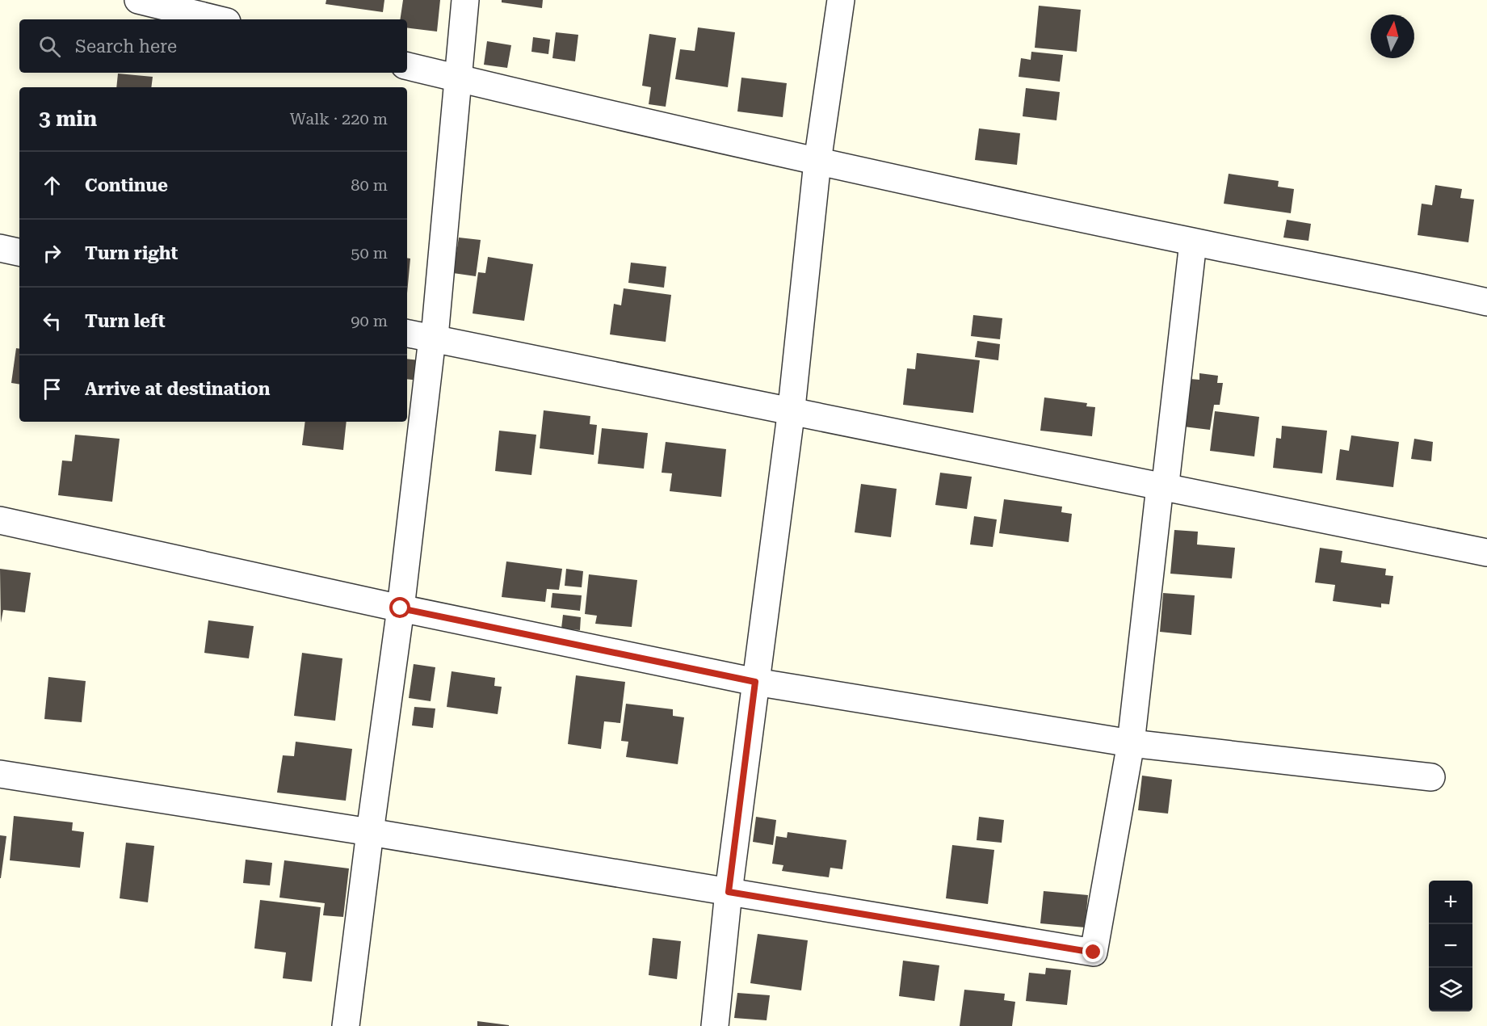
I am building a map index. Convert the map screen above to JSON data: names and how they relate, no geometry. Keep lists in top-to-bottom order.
{
  "north": "top",
  "page": {
    "search": "Search here",
    "heading": ["3 min", "Walk · 220 m"],
    "list": [
      ["Continue", "80 m"],
      ["Turn right", "50 m"],
      ["Turn left", "90 m"],
      "Arrive at destination"
    ],
    "map_buttons": ["+", "−"]
  }
}
